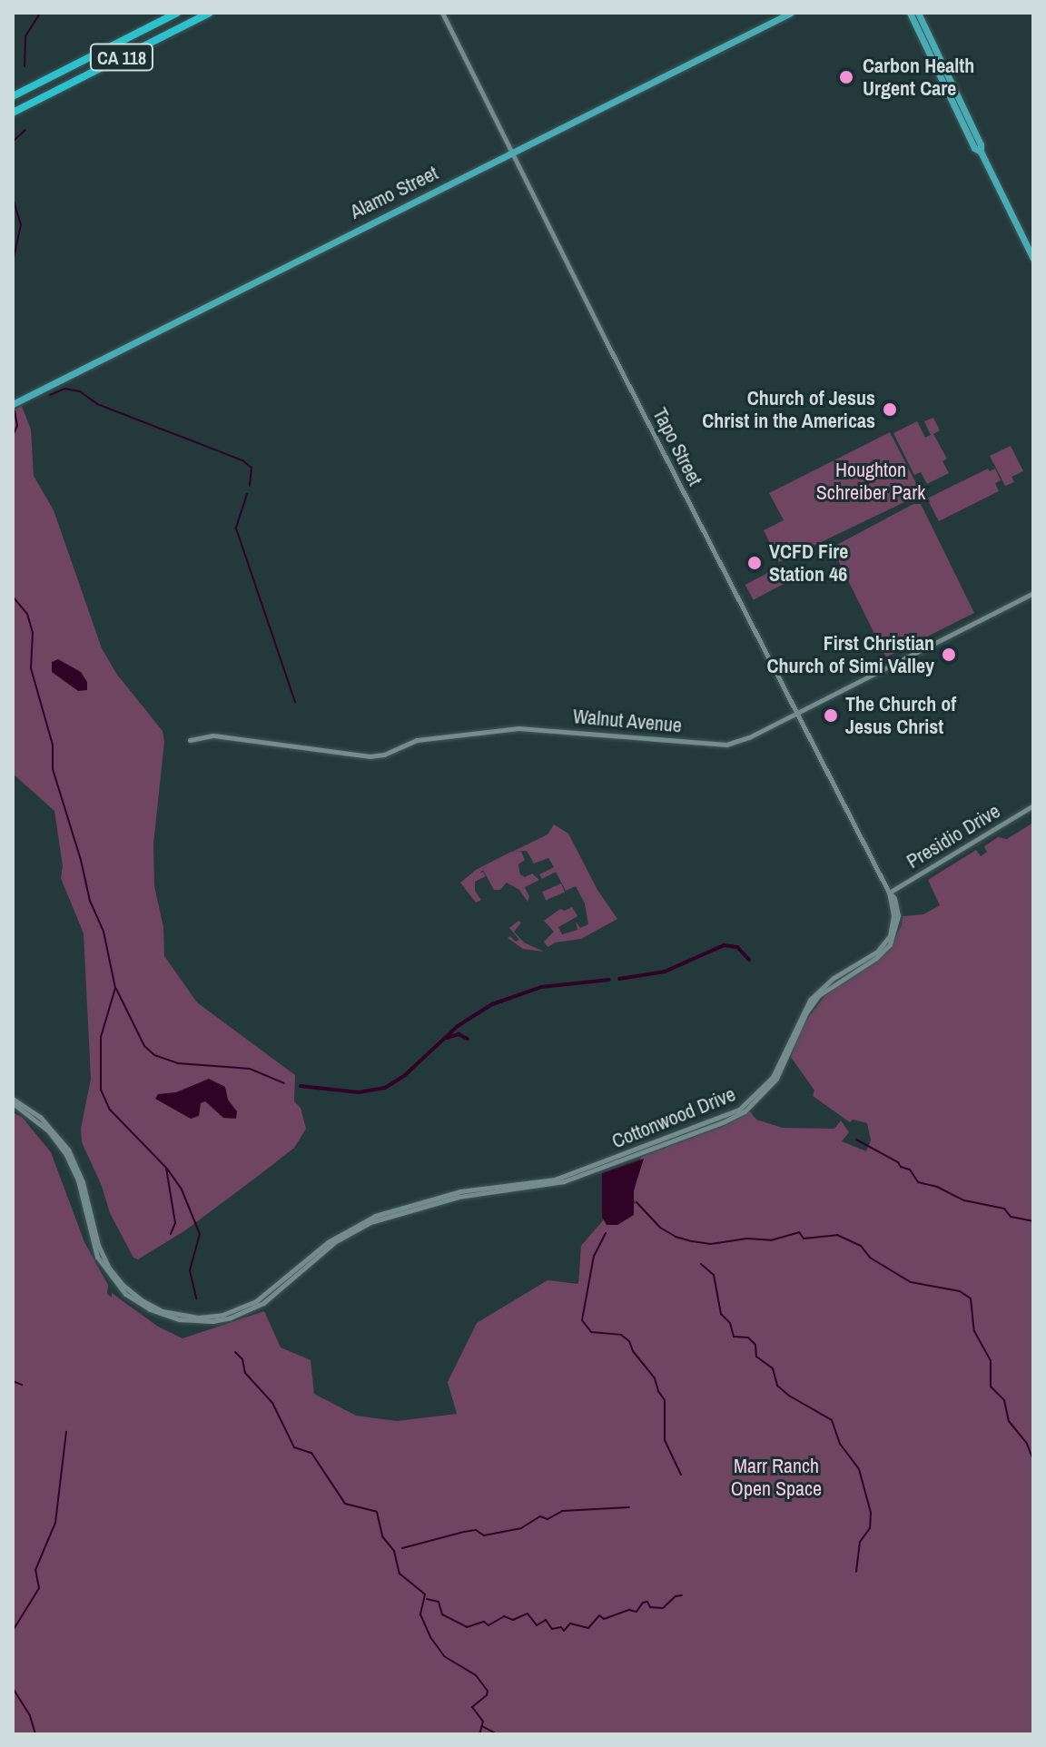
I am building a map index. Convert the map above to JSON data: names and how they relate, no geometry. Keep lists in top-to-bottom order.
{
  "streets": {
    "highway": ["CA 118"],
    "main road": ["Alamo Street"],
    "street": [
      "Tapo Street",
      "Walnut Avenue",
      "Presidio Drive",
      "Cottonwood Drive"
    ]
  },
  "crossings": [
    ["Alamo Street", "Tapo Street"],
    ["Tapo Street", "Walnut Avenue"],
    ["Tapo Street", "Presidio Drive"],
    ["Tapo Street", "Cottonwood Drive"],
    ["Presidio Drive", "Cottonwood Drive"]
  ],
  "parks": ["Houghton Schreiber Park", "Marr Ranch Open Space"],
  "places": [
    "Carbon Health Urgent Care",
    "Church of Jesus Christ in the Americas",
    "VCFD Fire Station 46",
    "First Christian Church of Simi Valley",
    "The Church of Jesus Christ"
  ]
}
